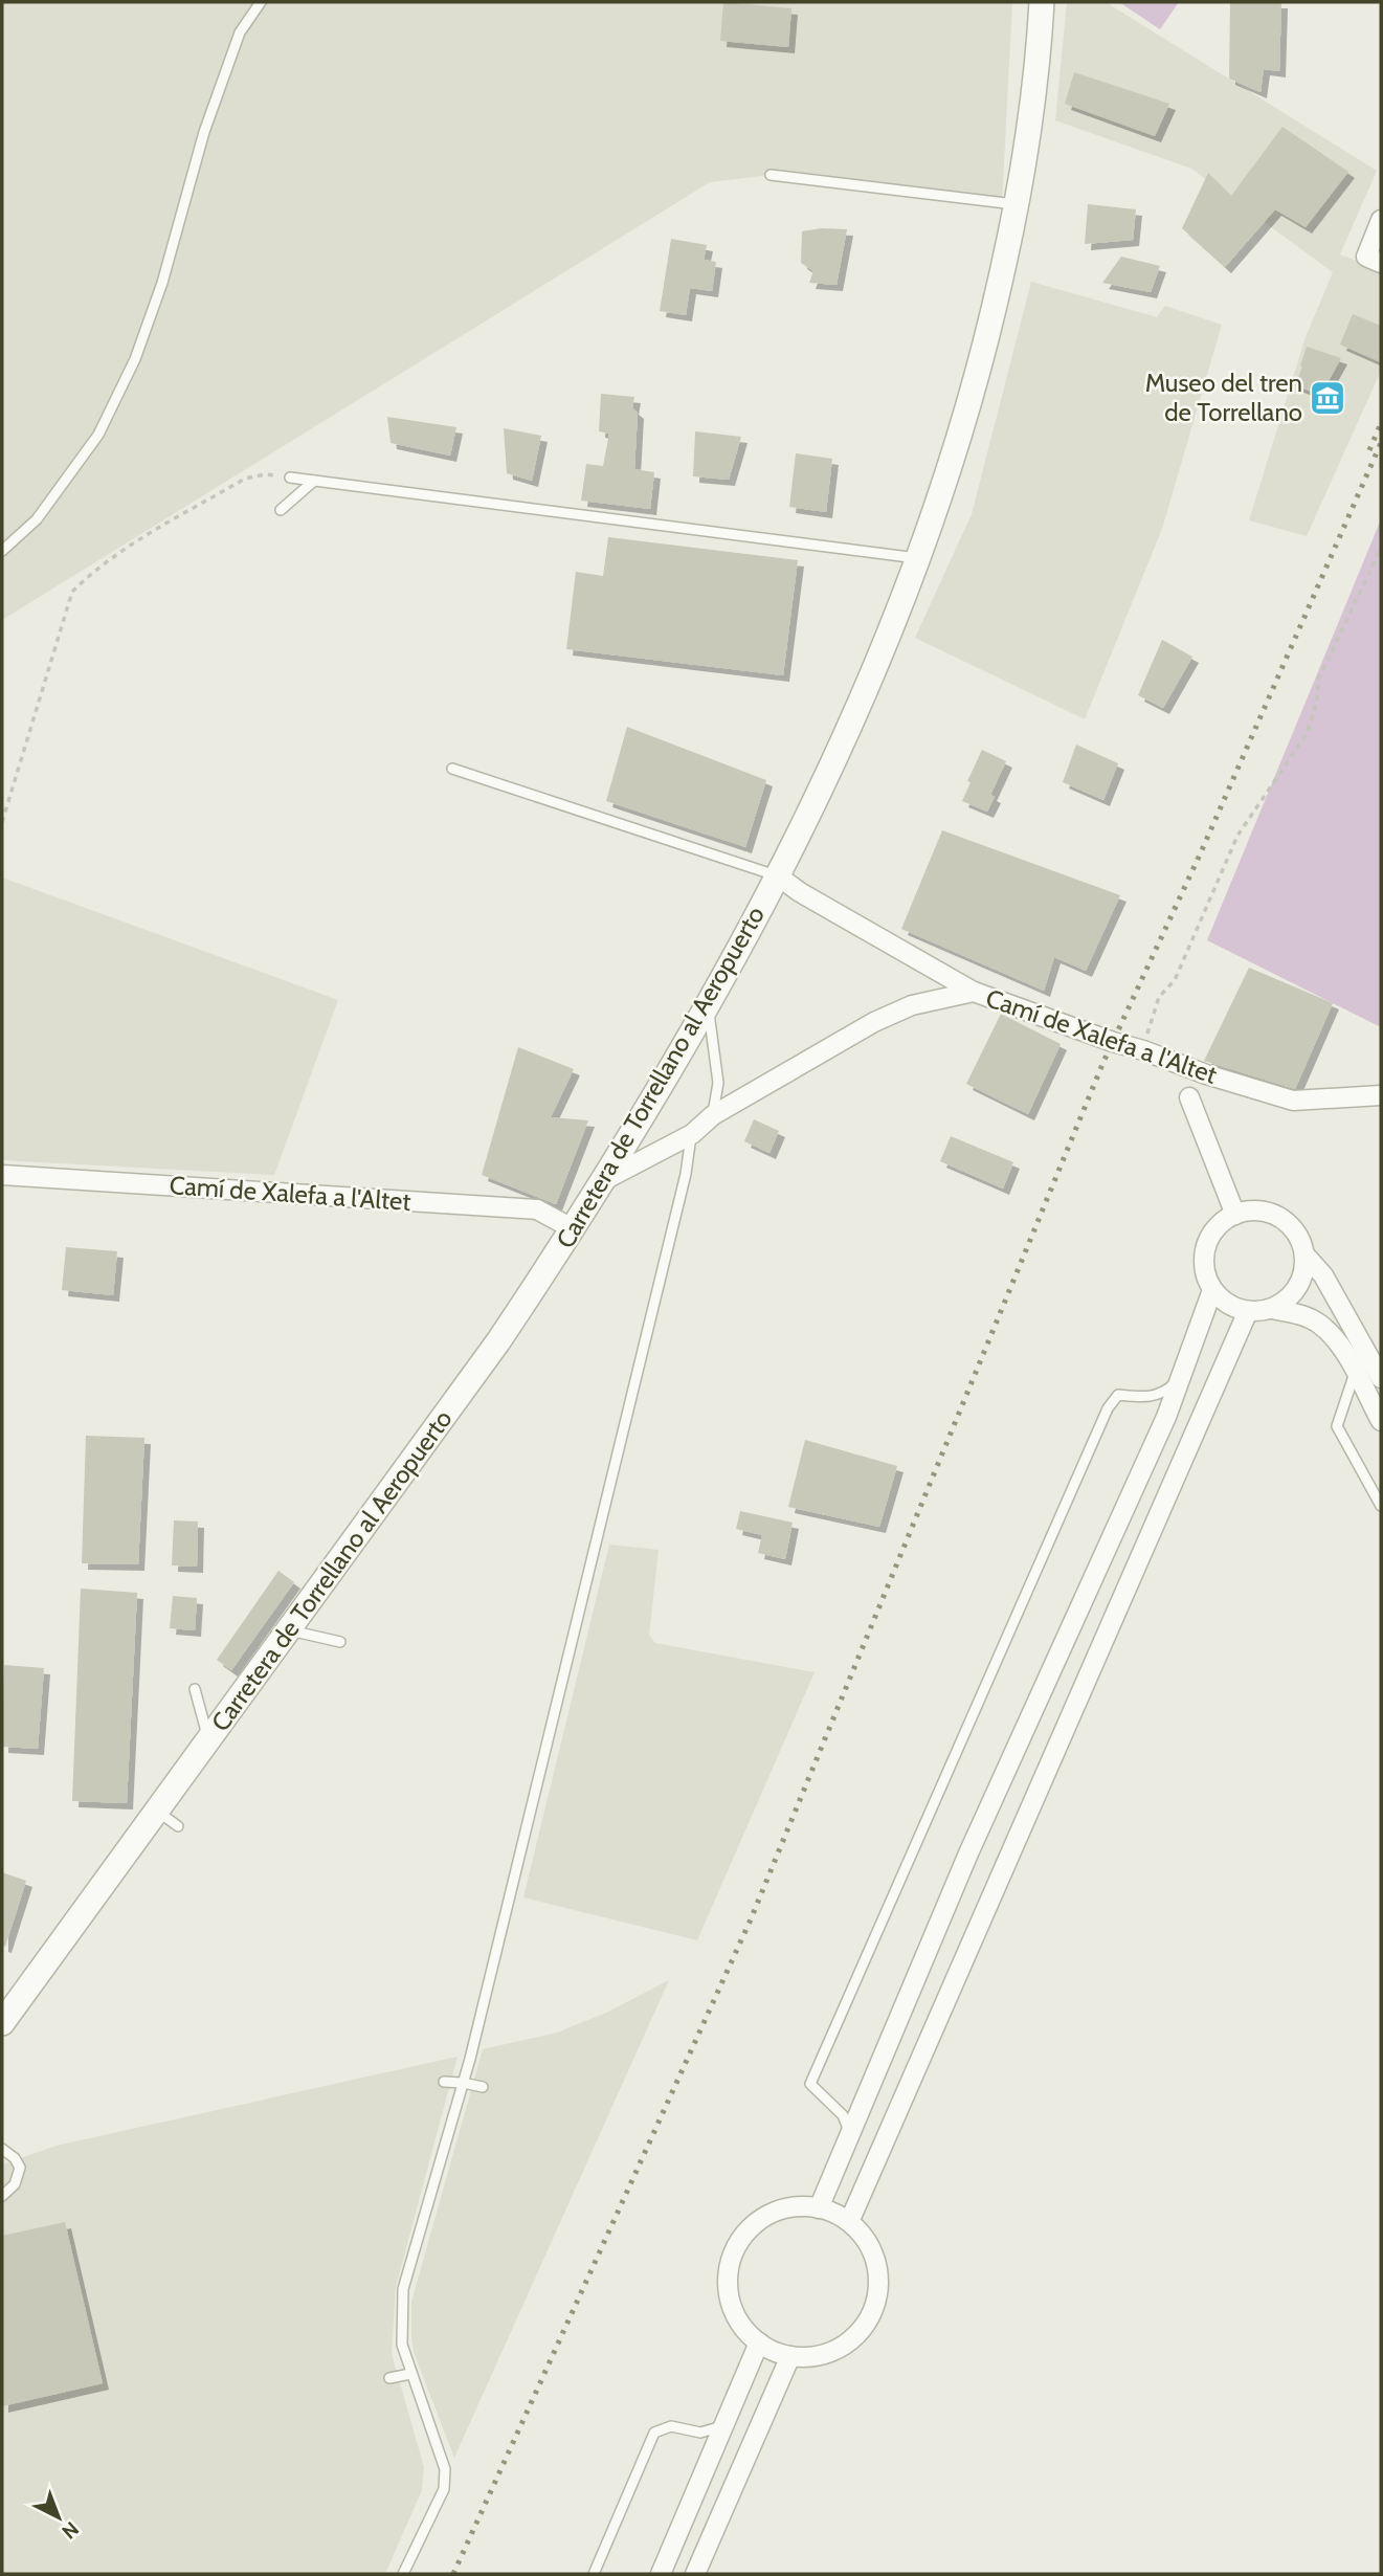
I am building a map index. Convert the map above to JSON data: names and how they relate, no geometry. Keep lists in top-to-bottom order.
{
  "streets": {
    "street": ["Camí de Xalefa a l'Altet", "Carretera de Torrellano al Aeropuerto"]
  },
  "crossings": [
    ["Camí de Xalefa a l'Altet", "Carretera de Torrellano al Aeropuerto"]
  ],
  "places": {
    "museum": ["Museo del tren de Torrellano"]
  },
  "north": "bottom right"
}
